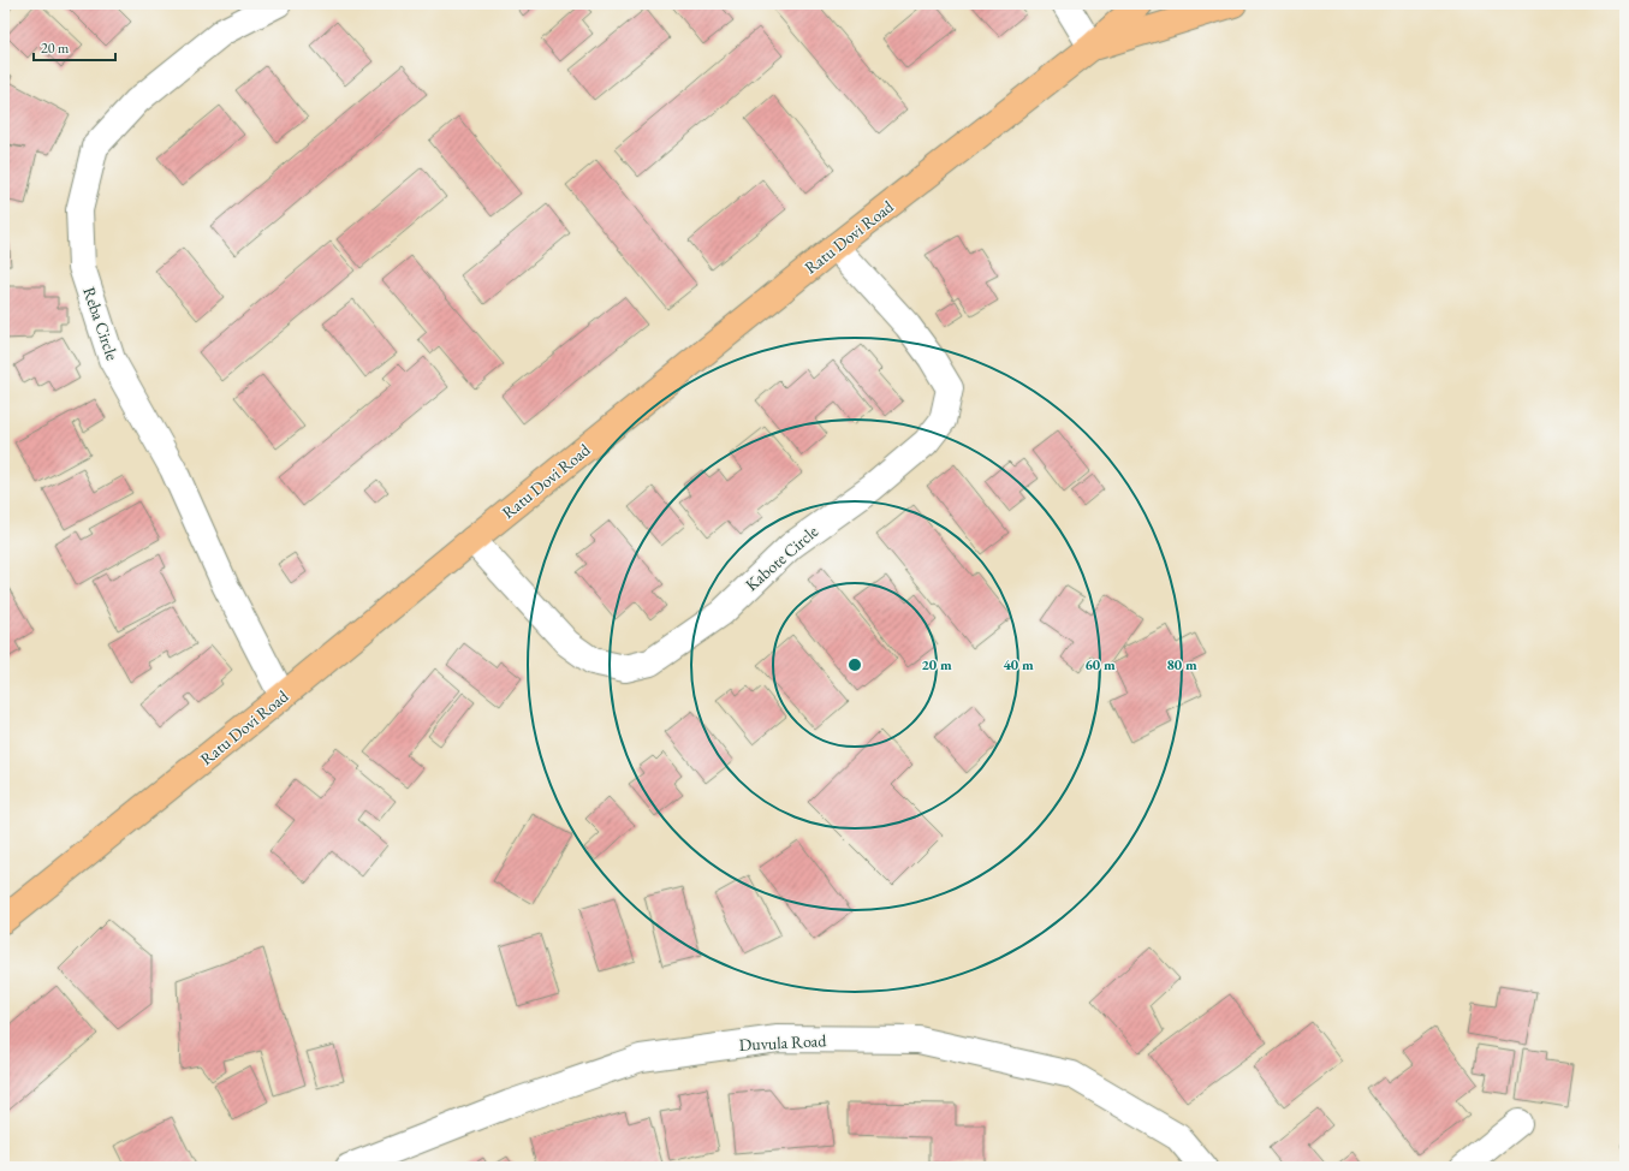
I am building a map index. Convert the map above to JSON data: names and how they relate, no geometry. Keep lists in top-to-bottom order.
{
  "streets": {
    "main road": ["Ratu Dovi Road"],
    "street": ["Reba Circle", "Kabote Circle", "Duvula Road"]
  },
  "crossings": [
    ["Ratu Dovi Road", "Reba Circle"],
    ["Ratu Dovi Road", "Kabote Circle"]
  ],
  "scale_bar": "20 m",
  "rings": [
    "20 m",
    "40 m",
    "60 m",
    "80 m"
  ]
}
